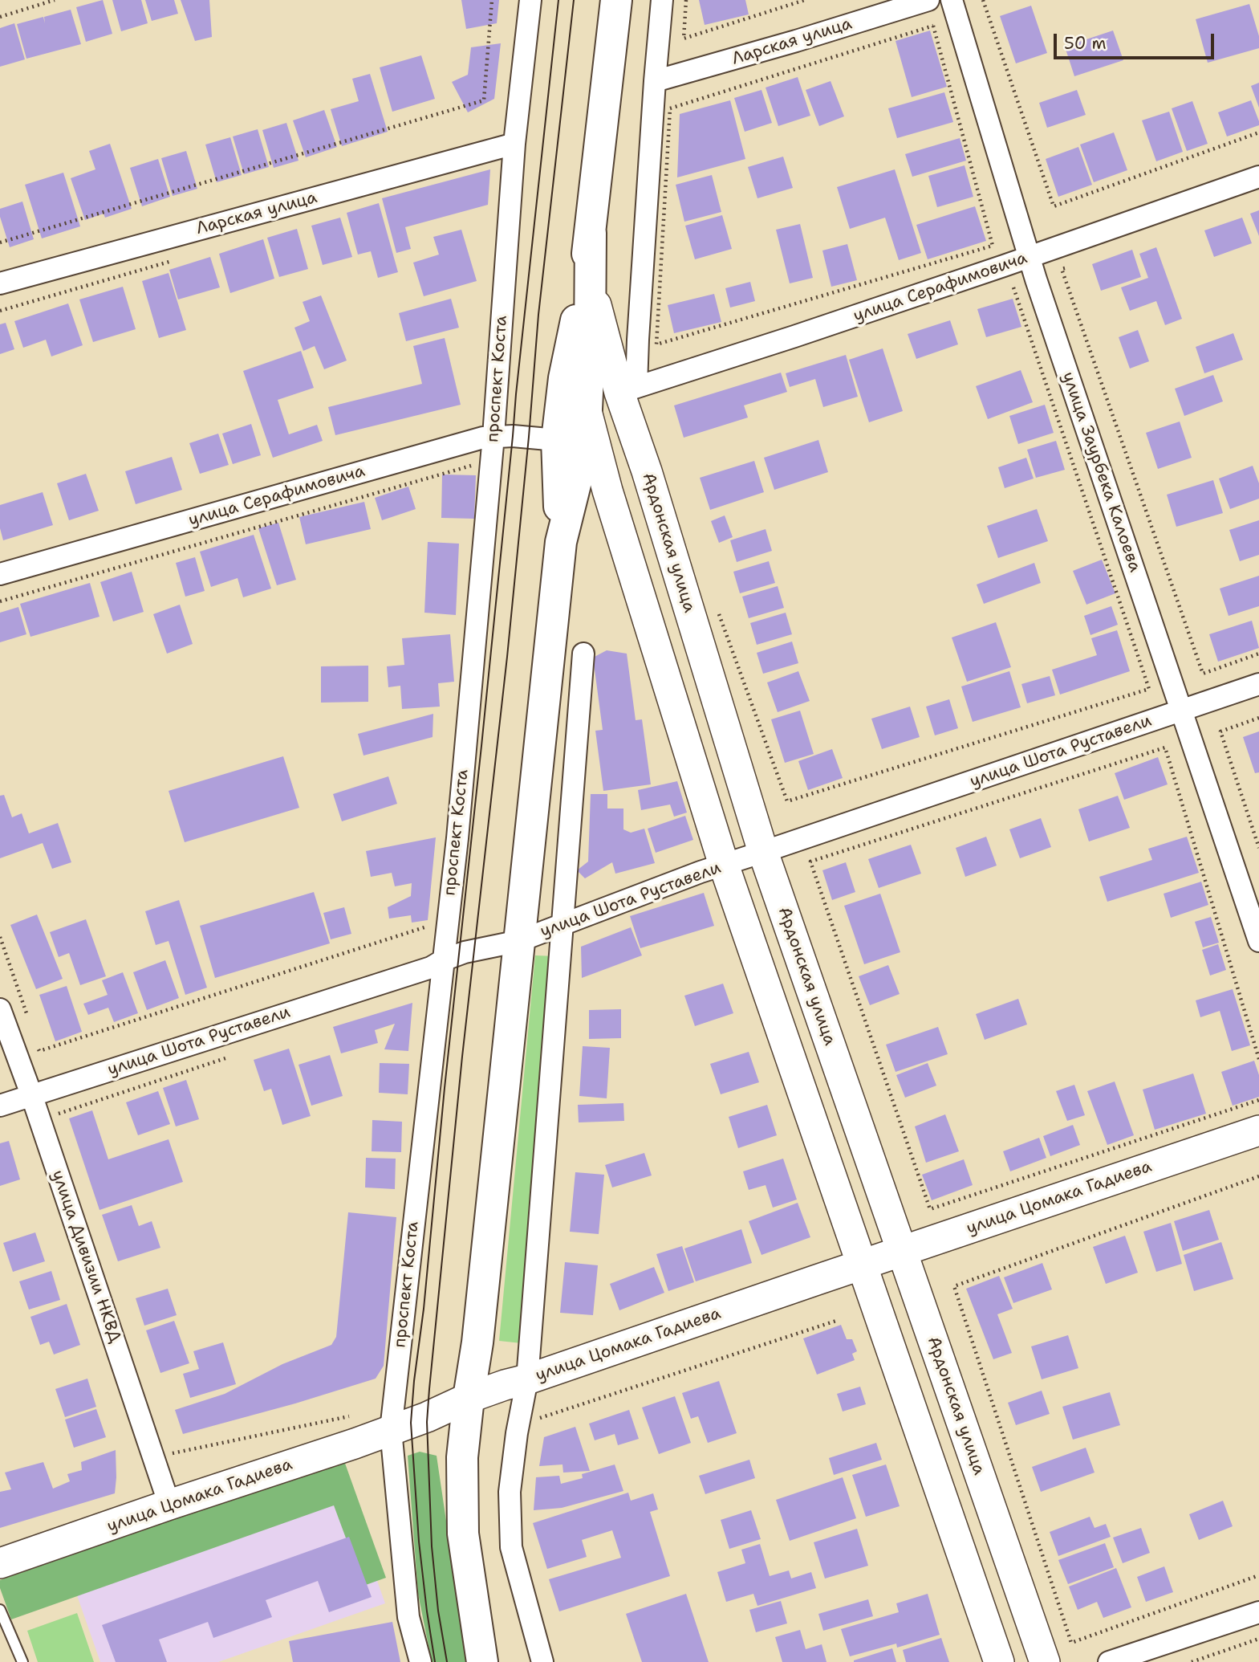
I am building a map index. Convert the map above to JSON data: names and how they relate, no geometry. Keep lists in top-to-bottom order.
{
  "streets": {
    "main road": ["Ардонская улица", "улица Цомака Гадиева"],
    "street": [
      "Ларская улица",
      "улица Серафимовича",
      "проспект Коста",
      "улица Заурбека Калоева",
      "улица Шота Руставели",
      "улица Дивизии НКВД"
    ]
  },
  "crossings": [
    ["Ларская улица", "проспект Коста"],
    ["улица Серафимовича", "проспект Коста"],
    ["улица Серафимовича", "улица Заурбека Калоева"],
    ["улица Серафимовича", "Ардонская улица"],
    ["проспект Коста", "улица Шота Руставели"],
    ["проспект Коста", "улица Цомака Гадиева"],
    ["улица Заурбека Калоева", "улица Шота Руставели"],
    ["Ардонская улица", "улица Шота Руставели"],
    ["Ардонская улица", "улица Цомака Гадиева"],
    ["улица Шота Руставели", "улица Дивизии НКВД"],
    ["улица Цомака Гадиева", "улица Дивизии НКВД"]
  ],
  "scale_bar": "50 m"
}
